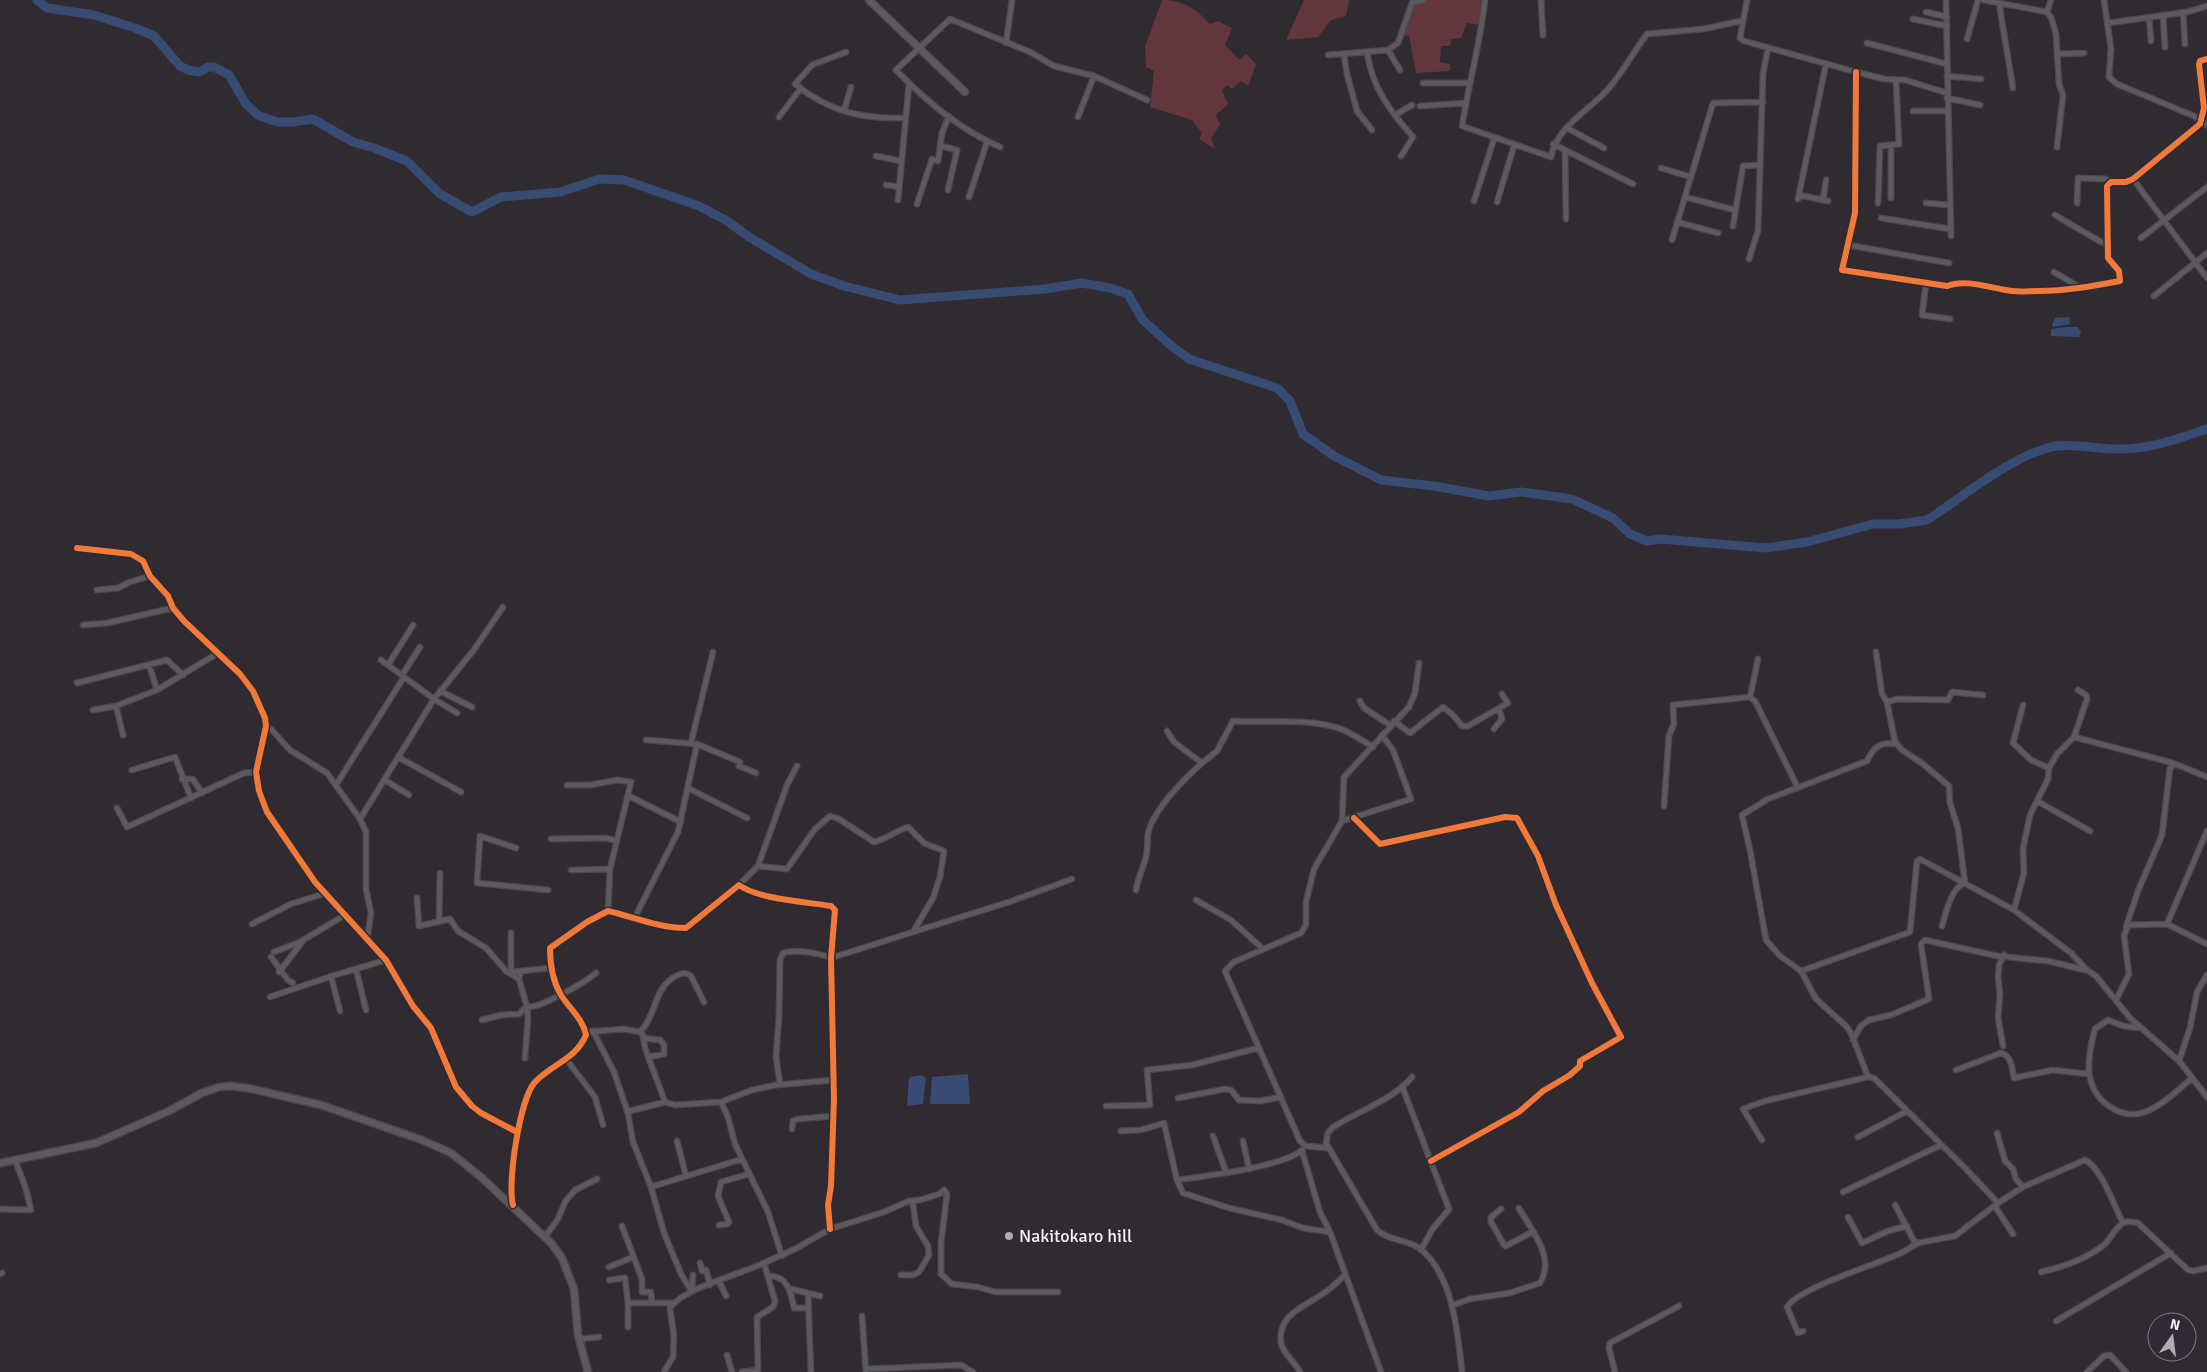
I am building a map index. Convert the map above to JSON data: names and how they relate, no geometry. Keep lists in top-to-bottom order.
{
  "places": ["Nakitokaro hill"],
  "north": "top"
}
